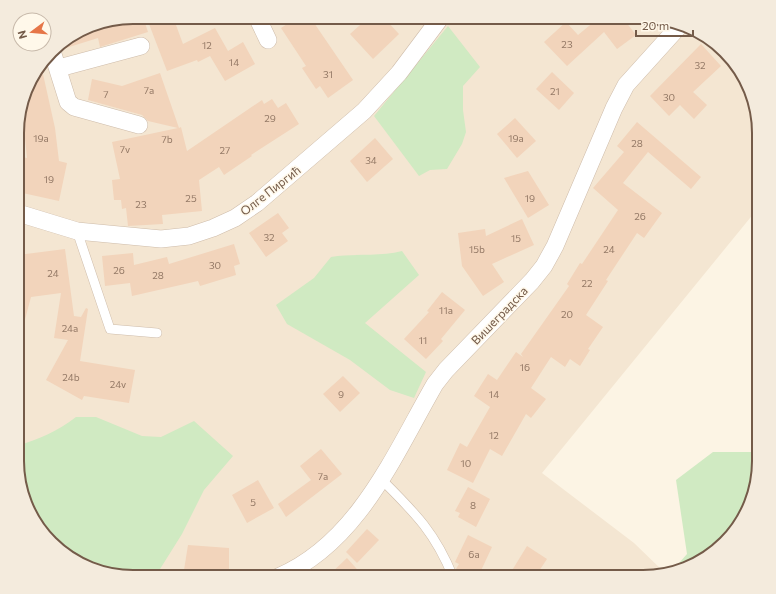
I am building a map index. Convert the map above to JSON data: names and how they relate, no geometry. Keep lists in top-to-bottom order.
{
  "streets": {
    "street": ["Олге Пиргић", "Вишеградска"]
  },
  "house_numbers": [
    "23",
    "12",
    "14",
    "32",
    "31",
    "7a",
    "21",
    "7",
    "30",
    "29",
    "19a",
    "19a",
    "7b",
    "28",
    "7v",
    "27",
    "34",
    "19",
    "25",
    "19",
    "23",
    "26",
    "32",
    "15",
    "15b",
    "24",
    "30",
    "26",
    "24",
    "28",
    "22",
    "11a",
    "20",
    "24a",
    "11",
    "16",
    "24b",
    "24v",
    "9",
    "14",
    "12",
    "10",
    "7a",
    "5",
    "8",
    "6a"
  ],
  "scale_bar": "20 m",
  "north": "left"
}
